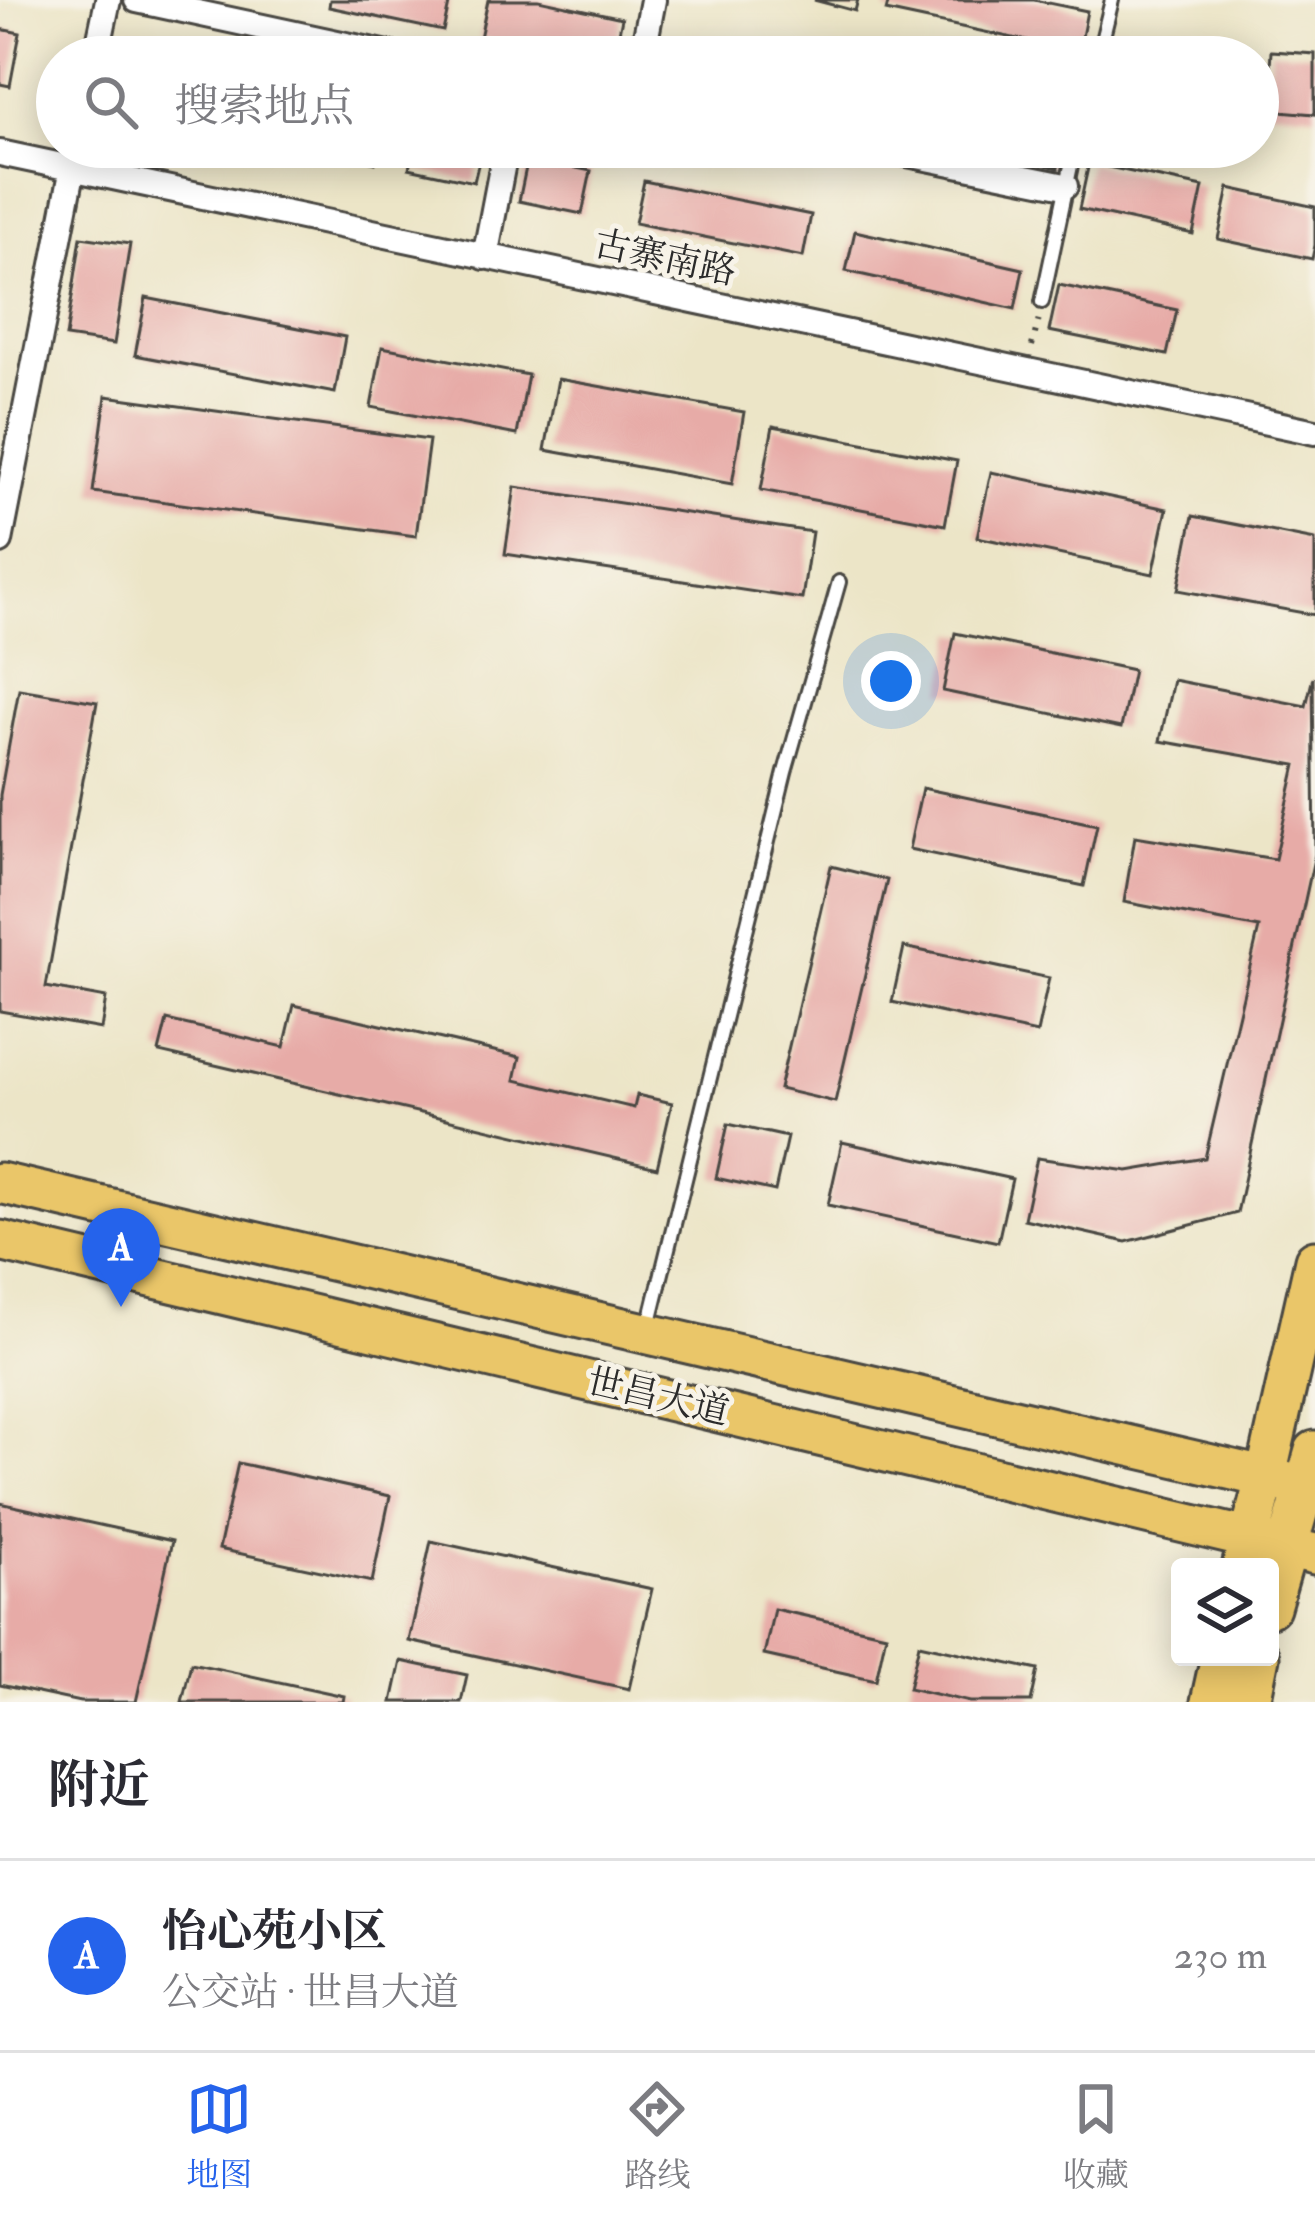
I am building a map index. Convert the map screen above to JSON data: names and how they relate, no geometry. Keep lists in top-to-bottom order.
{
  "streets": {
    "main road": ["世昌大道"],
    "street": ["古寨南路"]
  },
  "page": {
    "search": "搜索地点",
    "pins": "A",
    "heading": "附近",
    "list": [
      {
        "mark": "A",
        "name": "怡心苑小区",
        "note": "公交站 · 世昌大道",
        "value": "230 m"
      }
    ],
    "nav": ["地图", "路线", "收藏"]
  }
}
